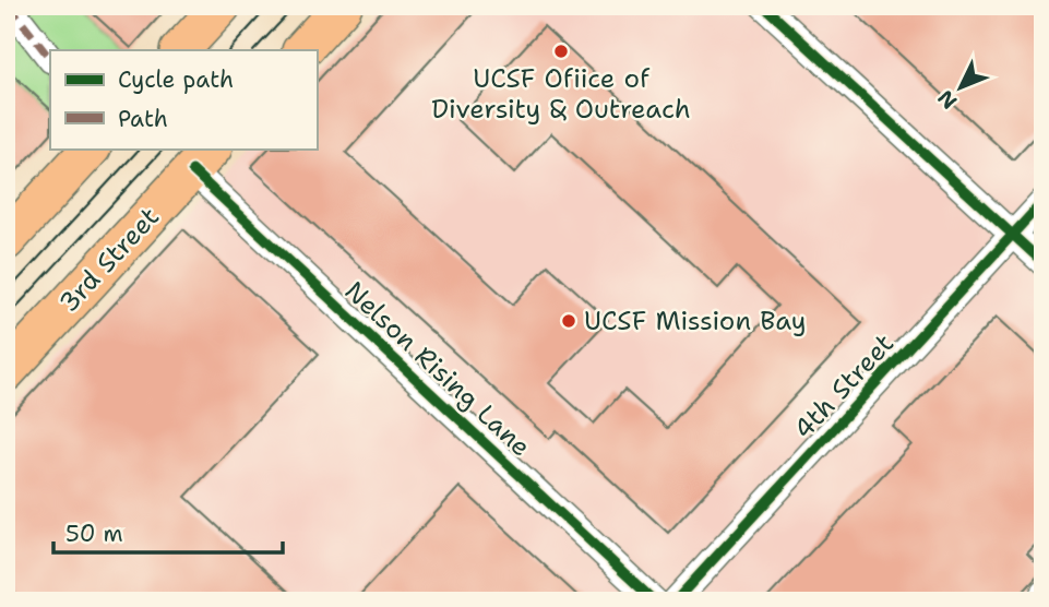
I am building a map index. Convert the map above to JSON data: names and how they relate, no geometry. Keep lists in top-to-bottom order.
{
  "streets": {
    "main road": ["3rd Street"],
    "street": ["Nelson Rising Lane", "4th Street"]
  },
  "crossings": [
    ["3rd Street", "Nelson Rising Lane"]
  ],
  "places": ["UCSF Ofiice of Diversity & Outreach", "UCSF Mission Bay"],
  "legend": ["Cycle path", "Path"],
  "scale_bar": "50 m",
  "north": "bottom left"
}
